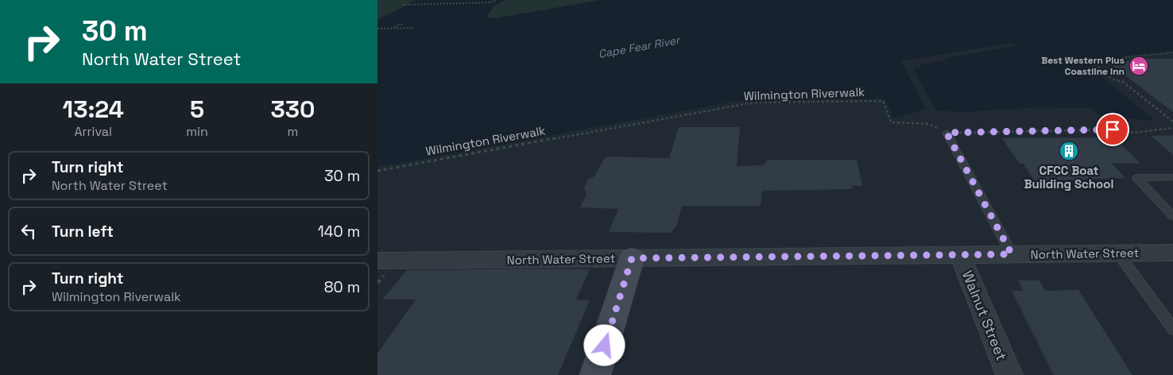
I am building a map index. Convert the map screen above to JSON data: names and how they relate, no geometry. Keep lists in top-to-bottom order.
{
  "streets": {
    "street": ["North Water Street", "Walnut Street"],
    "path": ["Wilmington Riverwalk"]
  },
  "crossings": [
    ["North Water Street", "Walnut Street"]
  ],
  "water": ["Cape Fear River"],
  "places": {
    "hotel": ["Best Western Plus Coastline Inn"],
    "building": ["CFCC Boat Building School"]
  },
  "page": {
    "turn": ["30 m", "North Water Street"],
    "eta": [
      "13:24",
      "Arrival",
      "5",
      "min",
      "330",
      "m"
    ],
    "list": [
      {
        "name": "Turn right",
        "note": "North Water Street",
        "value": "30 m"
      },
      {
        "name": "Turn left",
        "value": "140 m"
      },
      {
        "name": "Turn right",
        "note": "Wilmington Riverwalk",
        "value": "80 m"
      }
    ]
  }
}
